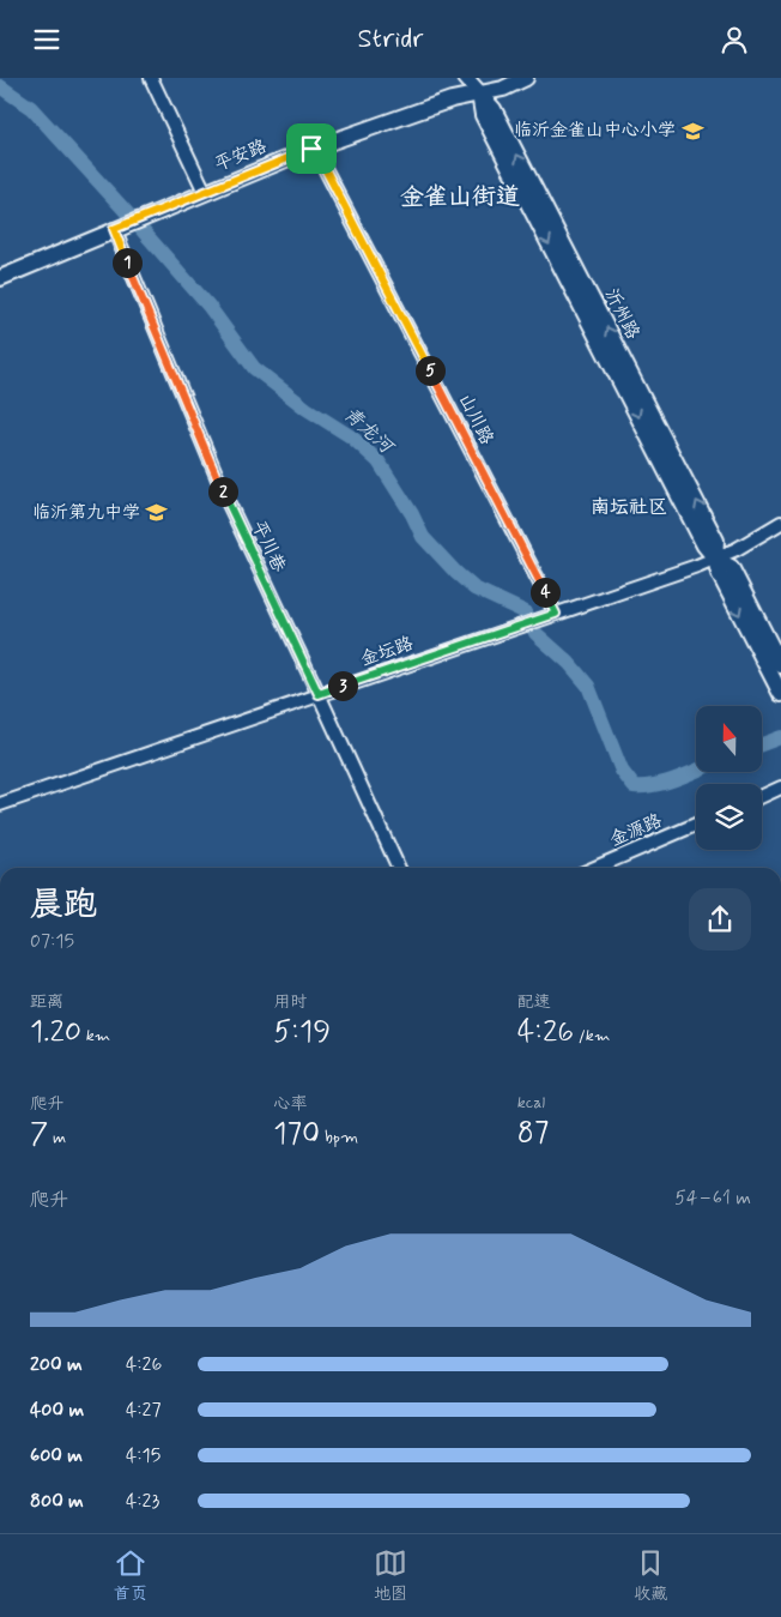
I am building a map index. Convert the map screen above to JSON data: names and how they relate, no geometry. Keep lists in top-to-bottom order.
{
  "streets": {
    "main road": ["平安路", "沂州路"],
    "street": [
      "山川路",
      "平川巷",
      "金坛路",
      "金源路"
    ]
  },
  "crossings": [
    ["平安路", "沂州路"],
    ["平安路", "山川路"],
    ["平安路", "平川巷"],
    ["沂州路", "金坛路"],
    ["山川路", "金坛路"],
    ["平川巷", "金坛路"]
  ],
  "districts": ["金雀山街道", "南坛社区"],
  "water": ["青龙河"],
  "places": {
    "school or university": ["临沂金雀山中心小学", "临沂第九中学"]
  },
  "north": "top",
  "page": {
    "header": "Stridr",
    "pins": [
      "1",
      "5",
      "2",
      "4",
      "3"
    ],
    "heading": ["晨跑", "07:15"],
    "stats": [
      ["距离", "1.20 km"],
      ["用时", "5:19"],
      ["配速", "4:26 /km"],
      ["爬升", "7 m"],
      ["心率", "170 bpm"],
      ["kcal", "87"]
    ],
    "chart": ["爬升", "54–61 m"],
    "list": [
      {
        "name": "200 m",
        "note": "4:26"
      },
      {
        "name": "400 m",
        "note": "4:27"
      },
      {
        "name": "600 m",
        "note": "4:15"
      },
      {
        "name": "800 m",
        "note": "4:23"
      }
    ],
    "tabs": ["首页", "地图", "收藏"]
  }
}
